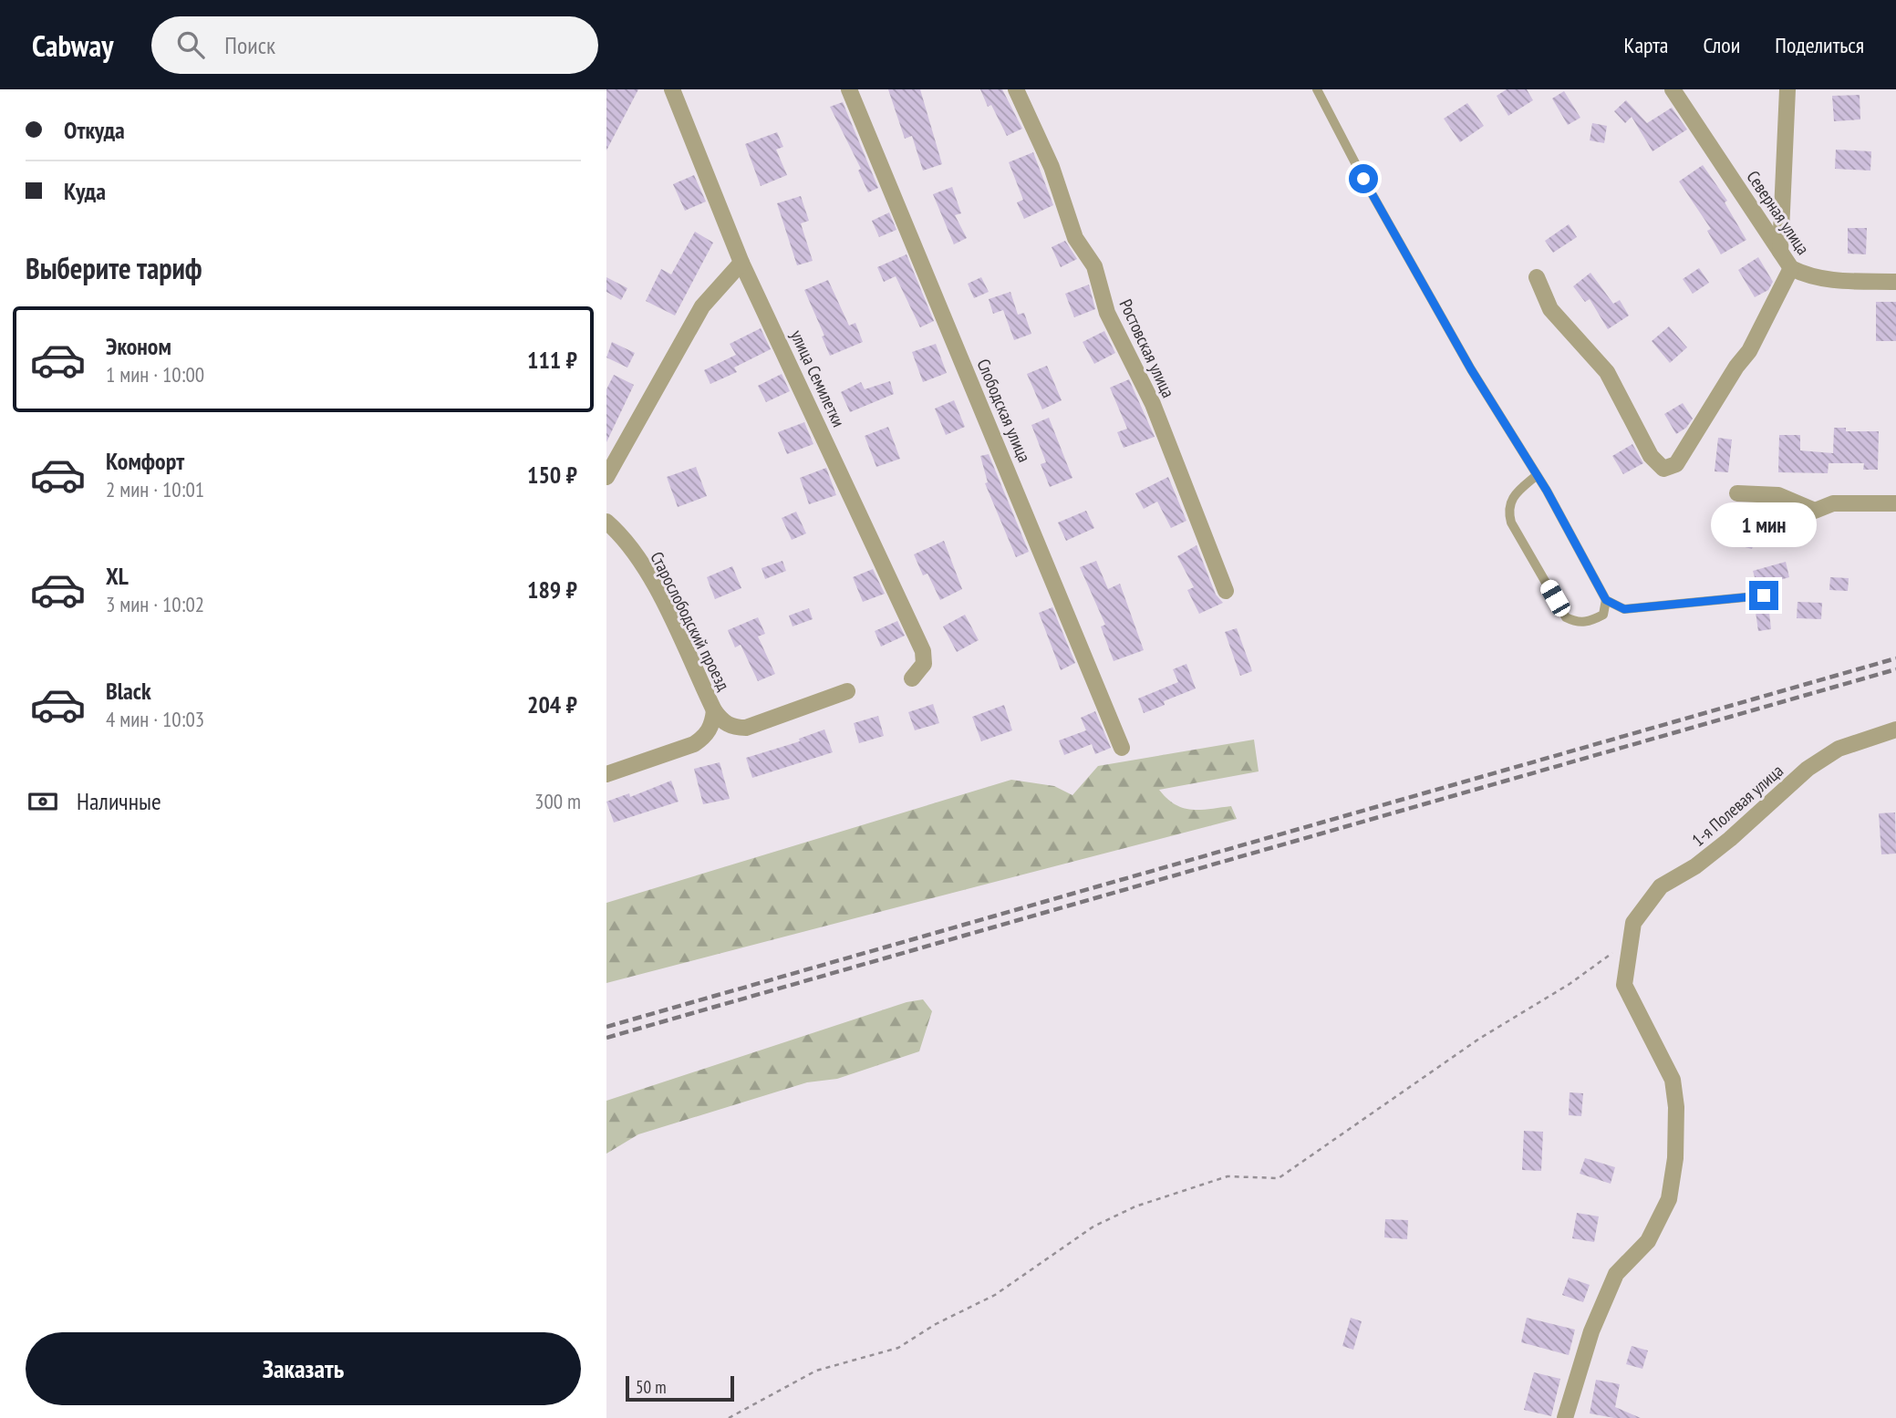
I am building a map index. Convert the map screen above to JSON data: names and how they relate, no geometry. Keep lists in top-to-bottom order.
{
  "streets": {
    "street": [
      "Северная улица",
      "Ростовская улица",
      "улица Семилетки",
      "Слободская улица",
      "Старослободский проезд",
      "1-я Полевая улица"
    ]
  },
  "scale_bar": "50 m",
  "page": {
    "header": "Cabway",
    "search": "Поиск",
    "nav": ["Карта", "Слои", "Поделиться"],
    "banner": ["Откуда", "Куда"],
    "heading": "Выберите тариф",
    "list": [
      {
        "name": "Эконом",
        "note": "1 мин · 10:00",
        "value": "111 ₽"
      },
      {
        "name": "Комфорт",
        "note": "2 мин · 10:01",
        "value": "150 ₽"
      },
      {
        "name": "XL",
        "note": "3 мин · 10:02",
        "value": "189 ₽"
      },
      {
        "name": "Black",
        "note": "4 мин · 10:03",
        "value": "204 ₽"
      }
    ],
    "bubble": "1 мин",
    "pay": ["Наличные", "300 m"],
    "buttons": "Заказать",
    "scale": "50 m"
  }
}
